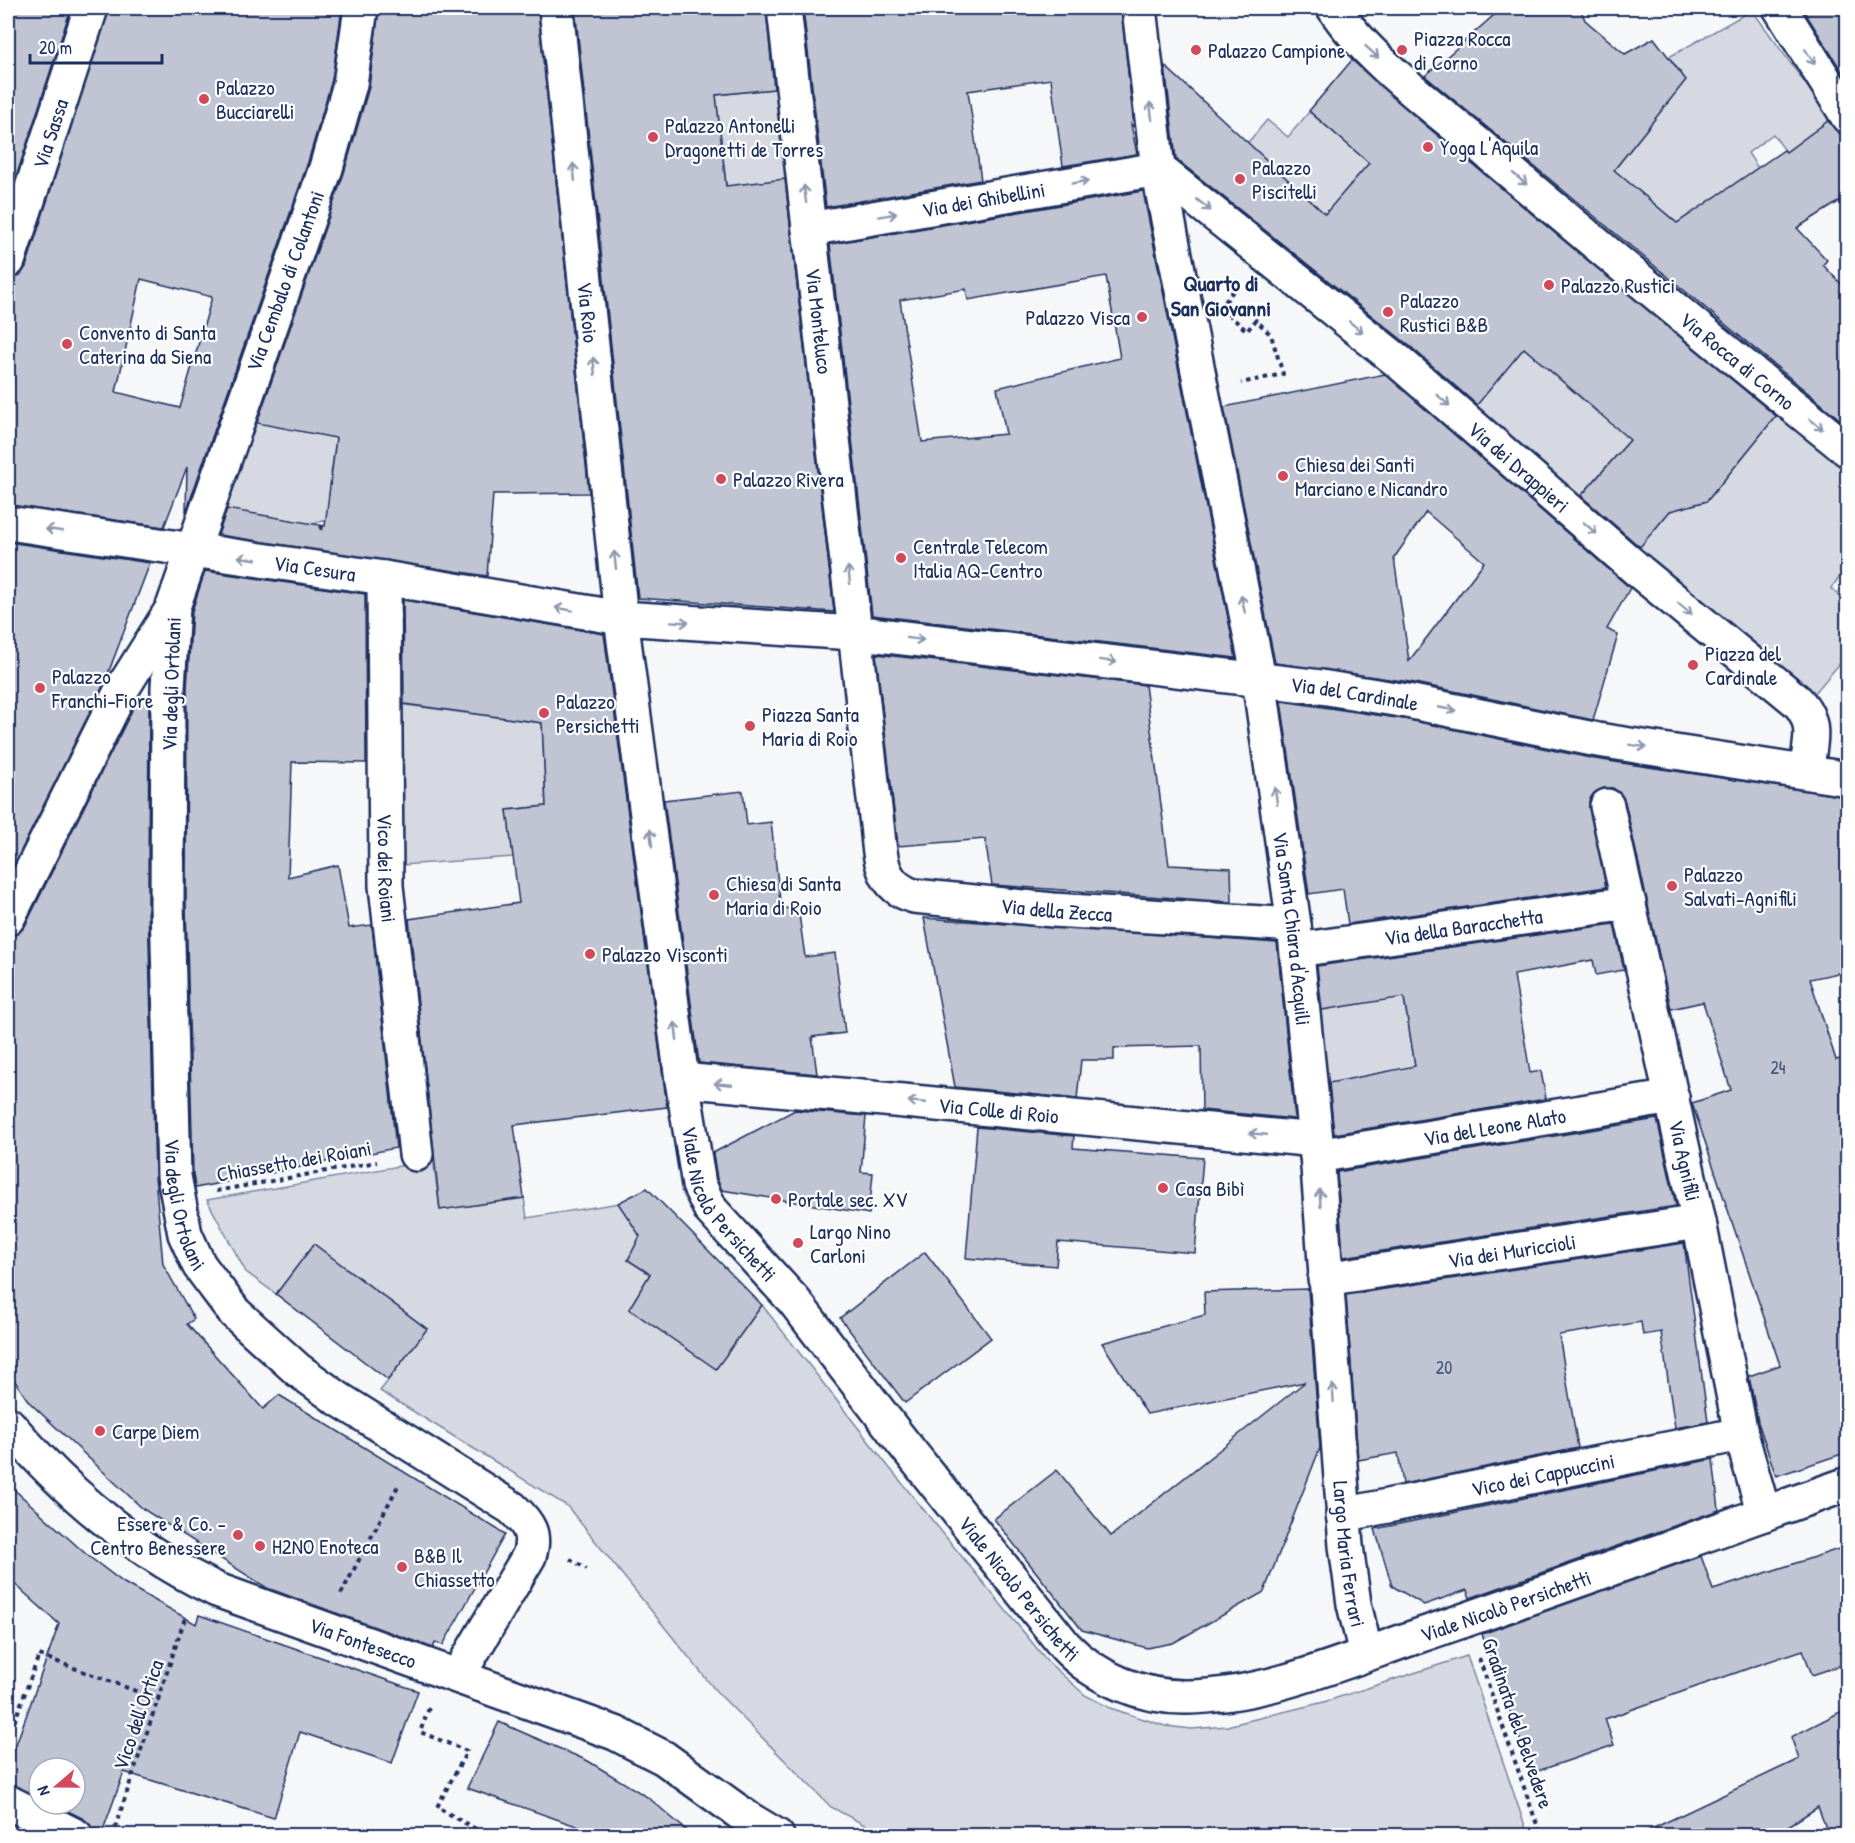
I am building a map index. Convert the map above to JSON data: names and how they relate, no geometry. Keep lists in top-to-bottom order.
{
  "streets": {
    "street": [
      "Via Sassa",
      "Via dei Ghibellini",
      "Via Cembalo di Colantoni",
      "Via Roio",
      "Via Monteluco",
      "Via Rocca di Corno",
      "Via dei Drappieri",
      "Via Cesura",
      "Via degli Ortolani",
      "Via del Cardinale",
      "Vico dei Roiani",
      "Via della Zecca",
      "Via della Baracchetta",
      "Via Santa Chiara d'Acquili",
      "Via Colle di Roio",
      "Via del Leone Alato",
      "Via Agnifili",
      "Viale Nicolò Persichetti",
      "Via dei Muriccioli",
      "Vico dei Cappuccini",
      "Largo Maria Ferrari",
      "Via Fontesecco"
    ],
    "path": ["Chiassetto dei Roiani", "Vico dell'Ortica", "Gradinata del Belvedere"]
  },
  "crossings": [
    ["Via dei Ghibellini", "Via Monteluco"],
    ["Via dei Ghibellini", "Via dei Drappieri"],
    ["Via dei Ghibellini", "Via Santa Chiara d'Acquili"],
    ["Via Cembalo di Colantoni", "Via Cesura"],
    ["Via Cembalo di Colantoni", "Via degli Ortolani"],
    ["Via Roio", "Via Cesura"],
    ["Via Roio", "Viale Nicolò Persichetti"],
    ["Via Monteluco", "Via del Cardinale"],
    ["Via Monteluco", "Via della Zecca"],
    ["Via dei Drappieri", "Via del Cardinale"],
    ["Via dei Drappieri", "Via Santa Chiara d'Acquili"],
    ["Via Cesura", "Via degli Ortolani"],
    ["Via Cesura", "Vico dei Roiani"],
    ["Via Cesura", "Viale Nicolò Persichetti"],
    ["Via degli Ortolani", "Chiassetto dei Roiani"],
    ["Via degli Ortolani", "Via Fontesecco"],
    ["Via del Cardinale", "Via della Zecca"],
    ["Via del Cardinale", "Via Santa Chiara d'Acquili"],
    ["Vico dei Roiani", "Chiassetto dei Roiani"],
    ["Via della Zecca", "Via della Baracchetta"],
    ["Via della Zecca", "Via Santa Chiara d'Acquili"],
    ["Via della Baracchetta", "Via Santa Chiara d'Acquili"],
    ["Via della Baracchetta", "Via Agnifili"],
    ["Via Santa Chiara d'Acquili", "Via Colle di Roio"],
    ["Via Santa Chiara d'Acquili", "Via del Leone Alato"],
    ["Via Santa Chiara d'Acquili", "Via dei Muriccioli"],
    ["Via Santa Chiara d'Acquili", "Largo Maria Ferrari"],
    ["Via Colle di Roio", "Via del Leone Alato"],
    ["Via Colle di Roio", "Viale Nicolò Persichetti"],
    ["Via del Leone Alato", "Via Agnifili"],
    ["Via Agnifili", "Viale Nicolò Persichetti"],
    ["Via Agnifili", "Via dei Muriccioli"],
    ["Via Agnifili", "Vico dei Cappuccini"],
    ["Viale Nicolò Persichetti", "Largo Maria Ferrari"],
    ["Viale Nicolò Persichetti", "Gradinata del Belvedere"],
    ["Vico dei Cappuccini", "Largo Maria Ferrari"]
  ],
  "one_way": [
    "Via dei Ghibellini",
    "Via Roio",
    "Via Monteluco",
    "Via Rocca di Corno",
    "Via dei Drappieri",
    "Via Cesura",
    "Via del Cardinale",
    "Via Santa Chiara d'Acquili",
    "Via Colle di Roio"
  ],
  "districts": ["Quarto di San Giovanni"],
  "places": [
    "Palazzo Campione",
    "Piazza Rocca di Corno",
    "Palazzo Bucciarelli",
    "Palazzo Antonelli Dragonetti de Torres",
    "Yoga L'Aquila",
    "Palazzo Piscitelli",
    "Palazzo Rustici",
    "Palazzo Rustici B&B",
    "Palazzo Visca",
    "Convento di Santa Caterina da Siena",
    "Chiesa dei Santi Marciano e Nicandro",
    "Palazzo Rivera",
    "Centrale Telecom Italia AQ-Centro",
    "Piazza del Cardinale",
    "Palazzo Franchi-Fiore",
    "Palazzo Persichetti",
    "Piazza Santa Maria di Roio",
    "Palazzo Salvati-Agnifili",
    "Chiesa di Santa Maria di Roio",
    "Palazzo Visconti",
    "Casa Bibì",
    "Portale sec. XV",
    "Largo Nino Carloni",
    "Carpe Diem",
    "Essere & Co. - Centro Benessere",
    "H2NO Enoteca",
    "B&B Il Chiassetto"
  ],
  "house_numbers": ["24", "20"],
  "scale_bar": "20 m",
  "north": "left"
}
